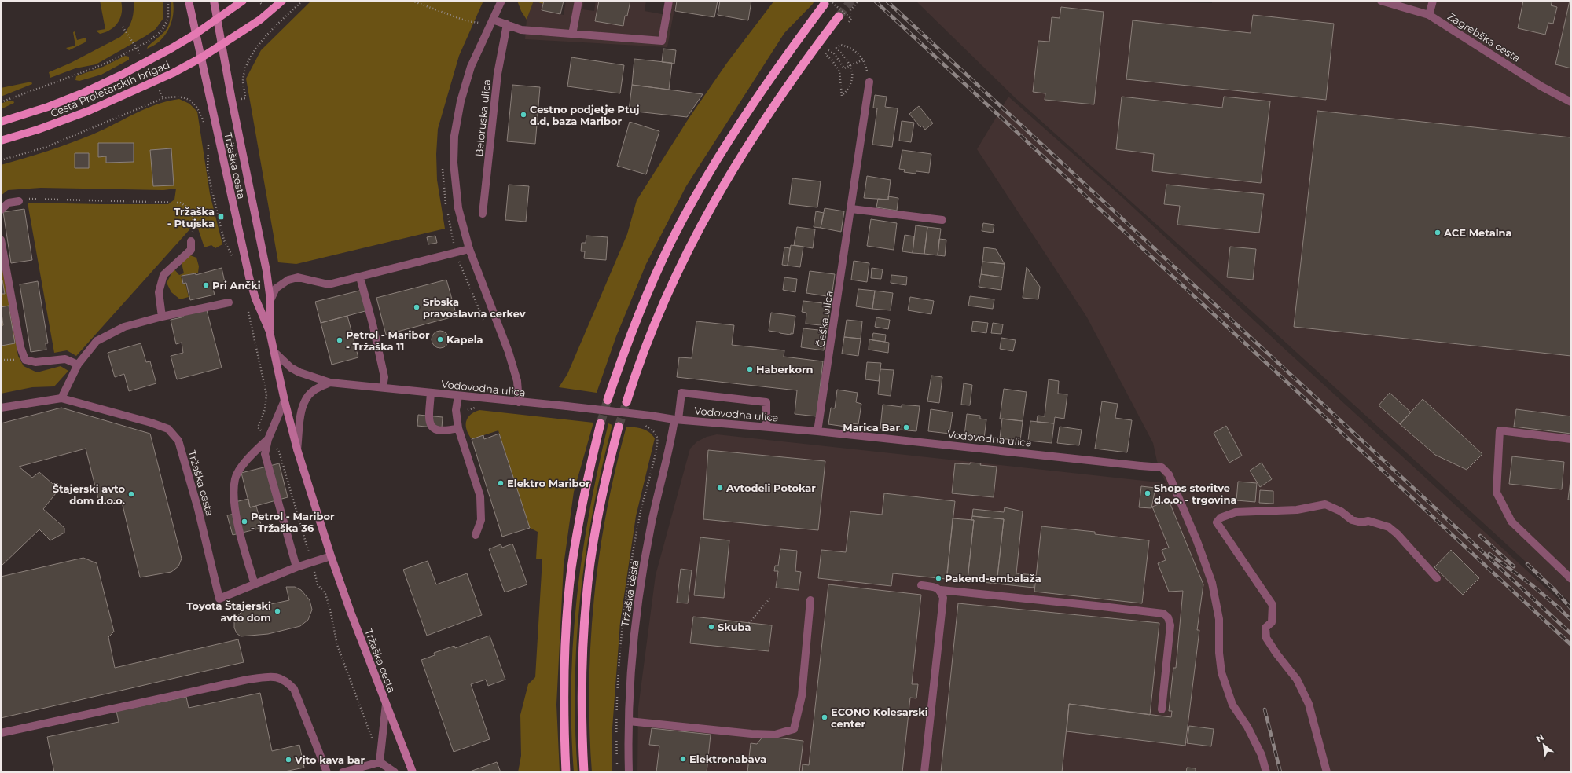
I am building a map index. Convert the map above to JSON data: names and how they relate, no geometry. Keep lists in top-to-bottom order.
{
  "streets": {
    "main road": ["Cesta Proletarskih brigad", "Tržaška cesta"],
    "street": [
      "Zagrebška cesta",
      "Beloruska ulica",
      "Češka ulica",
      "Vodovodna ulica"
    ]
  },
  "crossings": [
    ["Cesta Proletarskih brigad", "Tržaška cesta"],
    ["Beloruska ulica", "Vodovodna ulica"],
    ["Tržaška cesta", "Vodovodna ulica"],
    ["Češka ulica", "Vodovodna ulica"]
  ],
  "places": {
    "other": [
      "Cestno podjetje Ptuj d.d, baza Maribor",
      "ACE Metalna",
      "Pri Ančki",
      "Srbska pravoslavna cerkev",
      "Kapela",
      "Petrol - Maribor - Tržaška 11",
      "Haberkorn",
      "Marica Bar",
      "Elektro Maribor",
      "Avtodeli Potokar",
      "Shops storitve d.o.o. - trgovina",
      "Štajerski avto dom d.o.o.",
      "Petrol - Maribor - Tržaška 36",
      "Pakend-embalaža",
      "Toyota Štajerski avto dom",
      "Skuba",
      "ECONO Kolesarski center",
      "Elektronabava",
      "Vito kava bar"
    ],
    "transit": ["Tržaška - Ptujska"]
  },
  "north": "top left"
}
